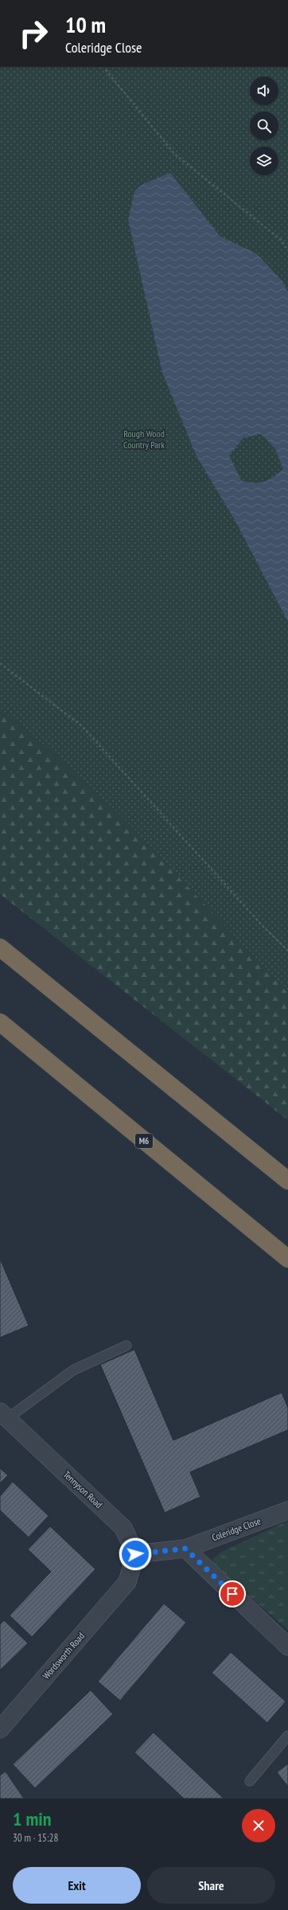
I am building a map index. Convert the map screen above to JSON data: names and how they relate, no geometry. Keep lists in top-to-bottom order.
{
  "streets": {
    "highway": ["M6"],
    "street": ["Tennyson Road", "Coleridge Close", "Wordsworth Road"]
  },
  "crossings": [
    ["Tennyson Road", "Coleridge Close"],
    ["Tennyson Road", "Wordsworth Road"],
    ["Coleridge Close", "Wordsworth Road"]
  ],
  "parks": ["Rough Wood Country Park"],
  "page": {
    "turn": ["10 m", "Coleridge Close"],
    "heading": ["1 min", "30 m · 15:28"],
    "buttons": ["Exit", "Share"]
  }
}
